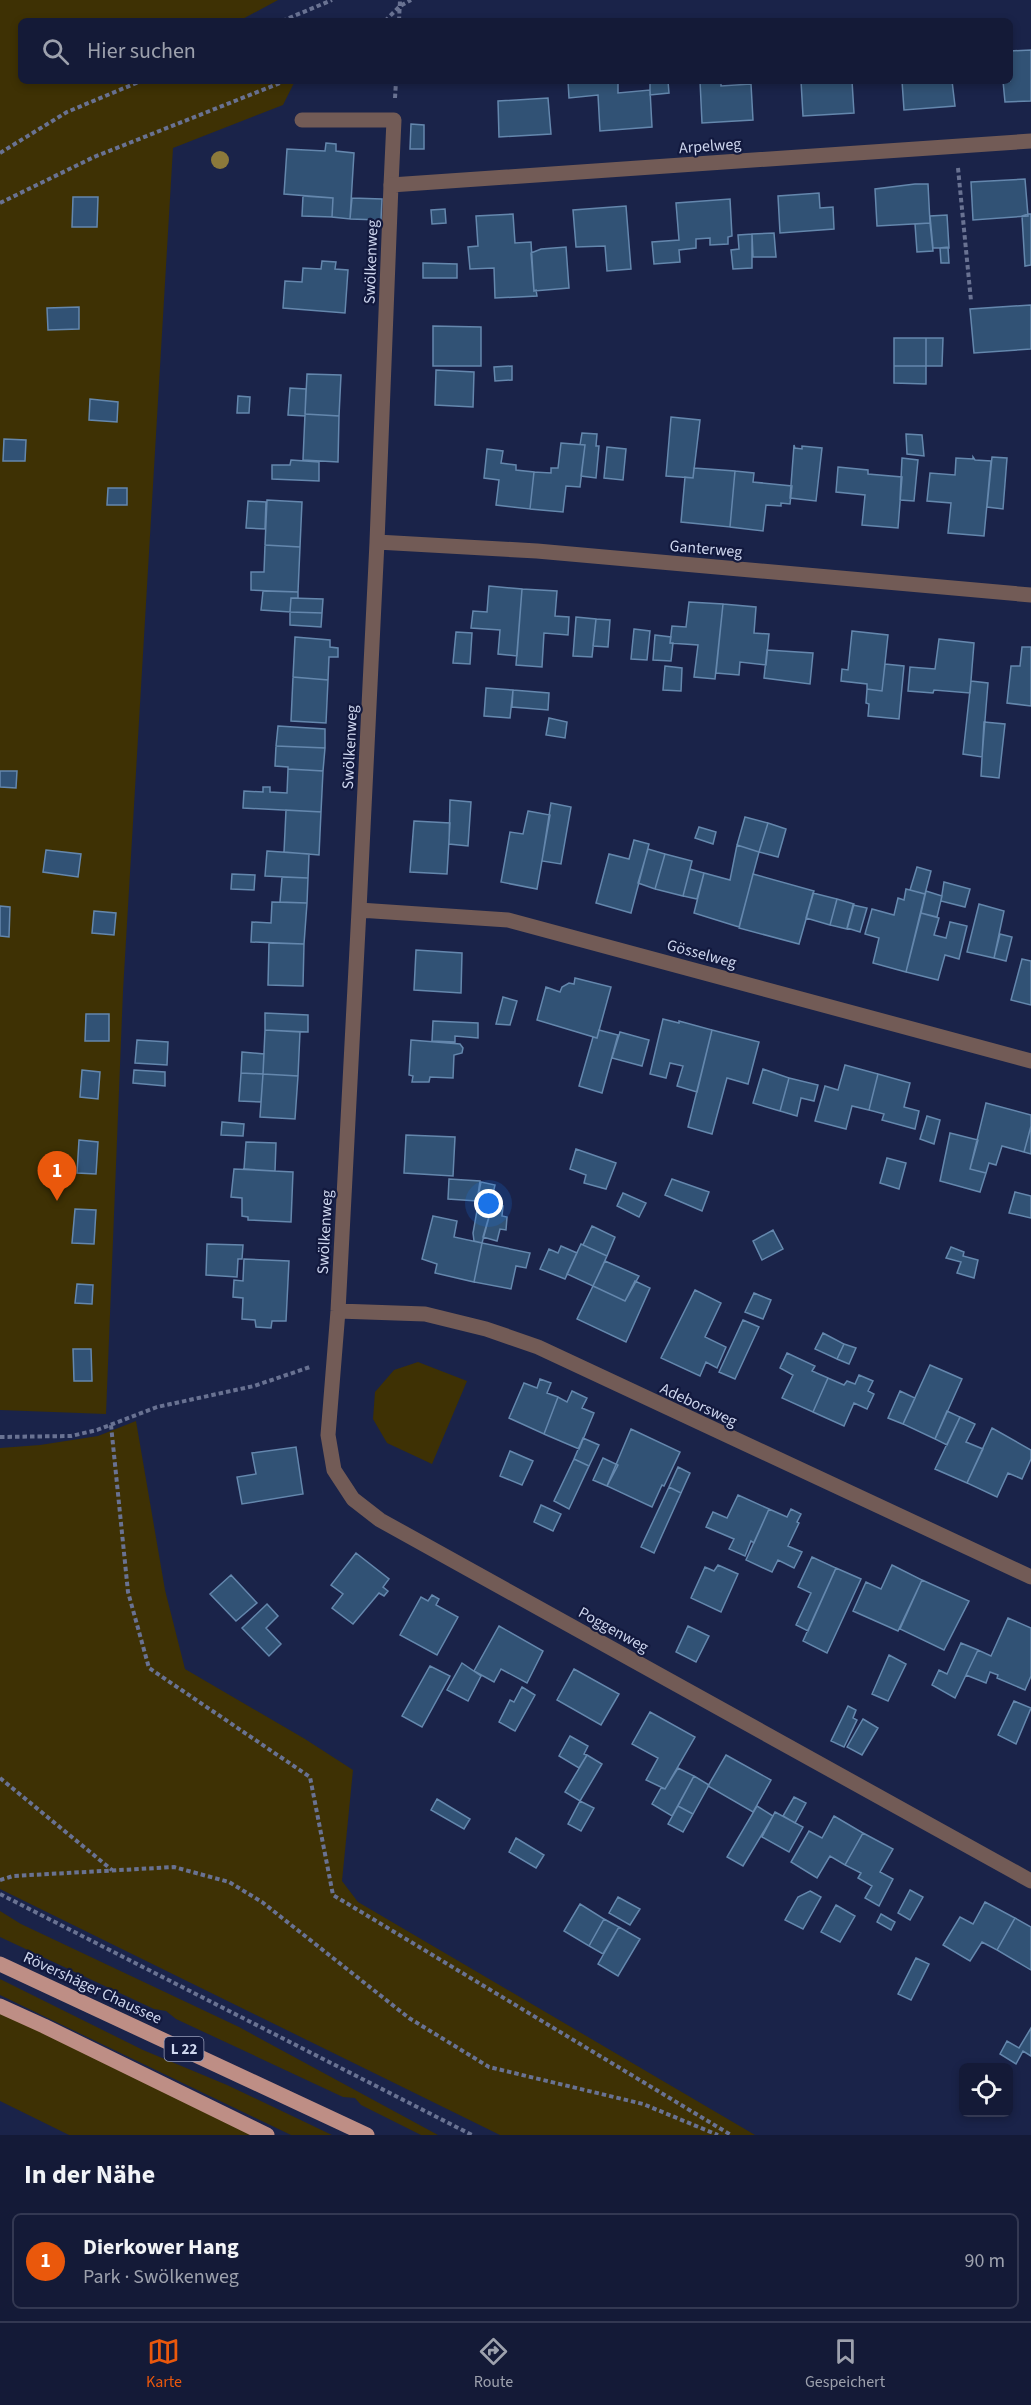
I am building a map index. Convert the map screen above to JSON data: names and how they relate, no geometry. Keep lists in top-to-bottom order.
{
  "streets": {
    "main road": ["Rövershäger Chaussee", "L 22"],
    "street": [
      "Arpelweg",
      "Swölkenweg",
      "Ganterweg",
      "Gösselweg",
      "Adeborsweg",
      "Poggenweg"
    ]
  },
  "crossings": [
    ["Arpelweg", "Swölkenweg"],
    ["Swölkenweg", "Ganterweg"],
    ["Swölkenweg", "Gösselweg"],
    ["Swölkenweg", "Adeborsweg"],
    ["Swölkenweg", "Poggenweg"],
    ["Adeborsweg", "Poggenweg"]
  ],
  "page": {
    "search": "Hier suchen",
    "pins": "1",
    "heading": "In der Nähe",
    "list": [
      {
        "mark": "1",
        "name": "Dierkower Hang",
        "note": "Park · Swölkenweg",
        "value": "90 m"
      }
    ],
    "nav": ["Karte", "Route", "Gespeichert"]
  }
}
